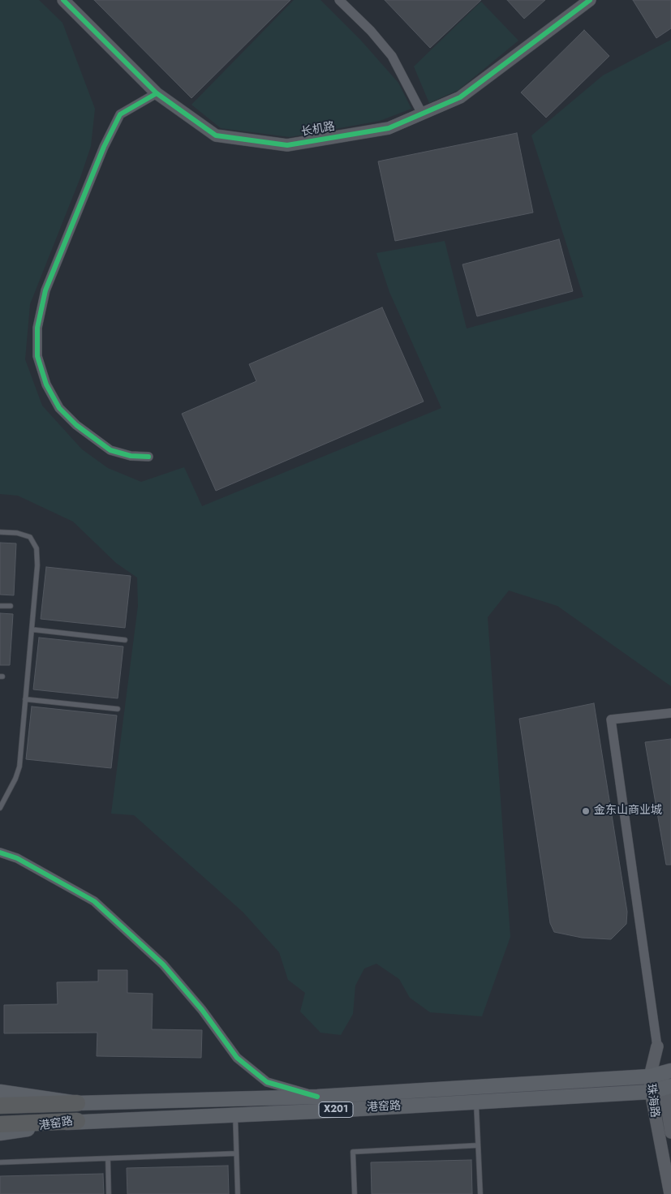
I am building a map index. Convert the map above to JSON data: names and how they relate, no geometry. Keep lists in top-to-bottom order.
{
  "streets": {
    "main road": ["港窑路", "X201"],
    "street": ["长机路", "珠海路"]
  },
  "crossings": [
    ["珠海路", "港窑路"]
  ],
  "places": ["金东山商业城"]
}
